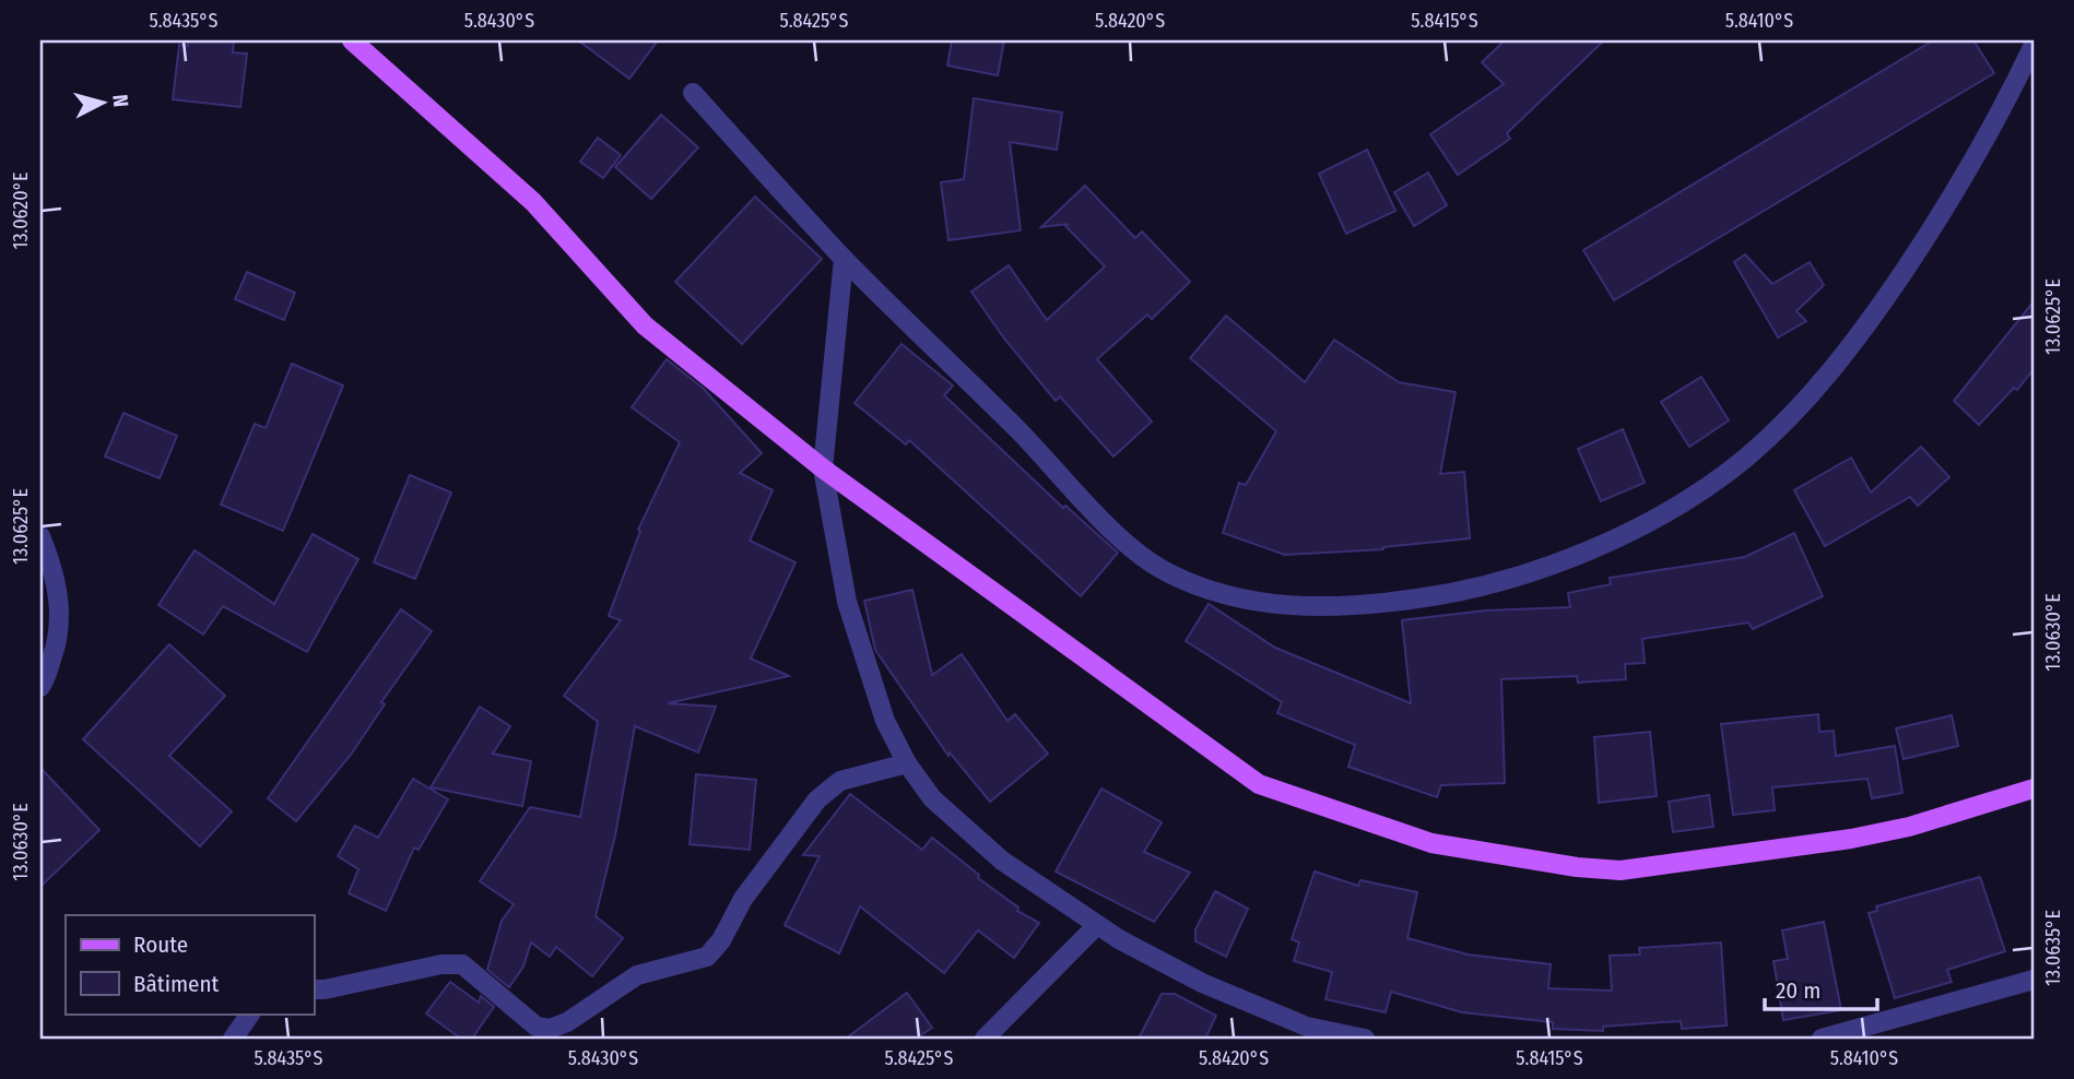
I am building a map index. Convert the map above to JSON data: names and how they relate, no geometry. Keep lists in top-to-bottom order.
{
  "legend": ["Route", "Bâtiment"],
  "scale_bar": "20 m",
  "north": "right",
  "coordinates": [
    "5.8435°S",
    "5.8430°S",
    "5.8425°S",
    "5.8420°S",
    "5.8415°S",
    "5.8410°S",
    "13.0620°E",
    "13.0625°E",
    "13.0630°E",
    "13.0635°E"
  ]
}
